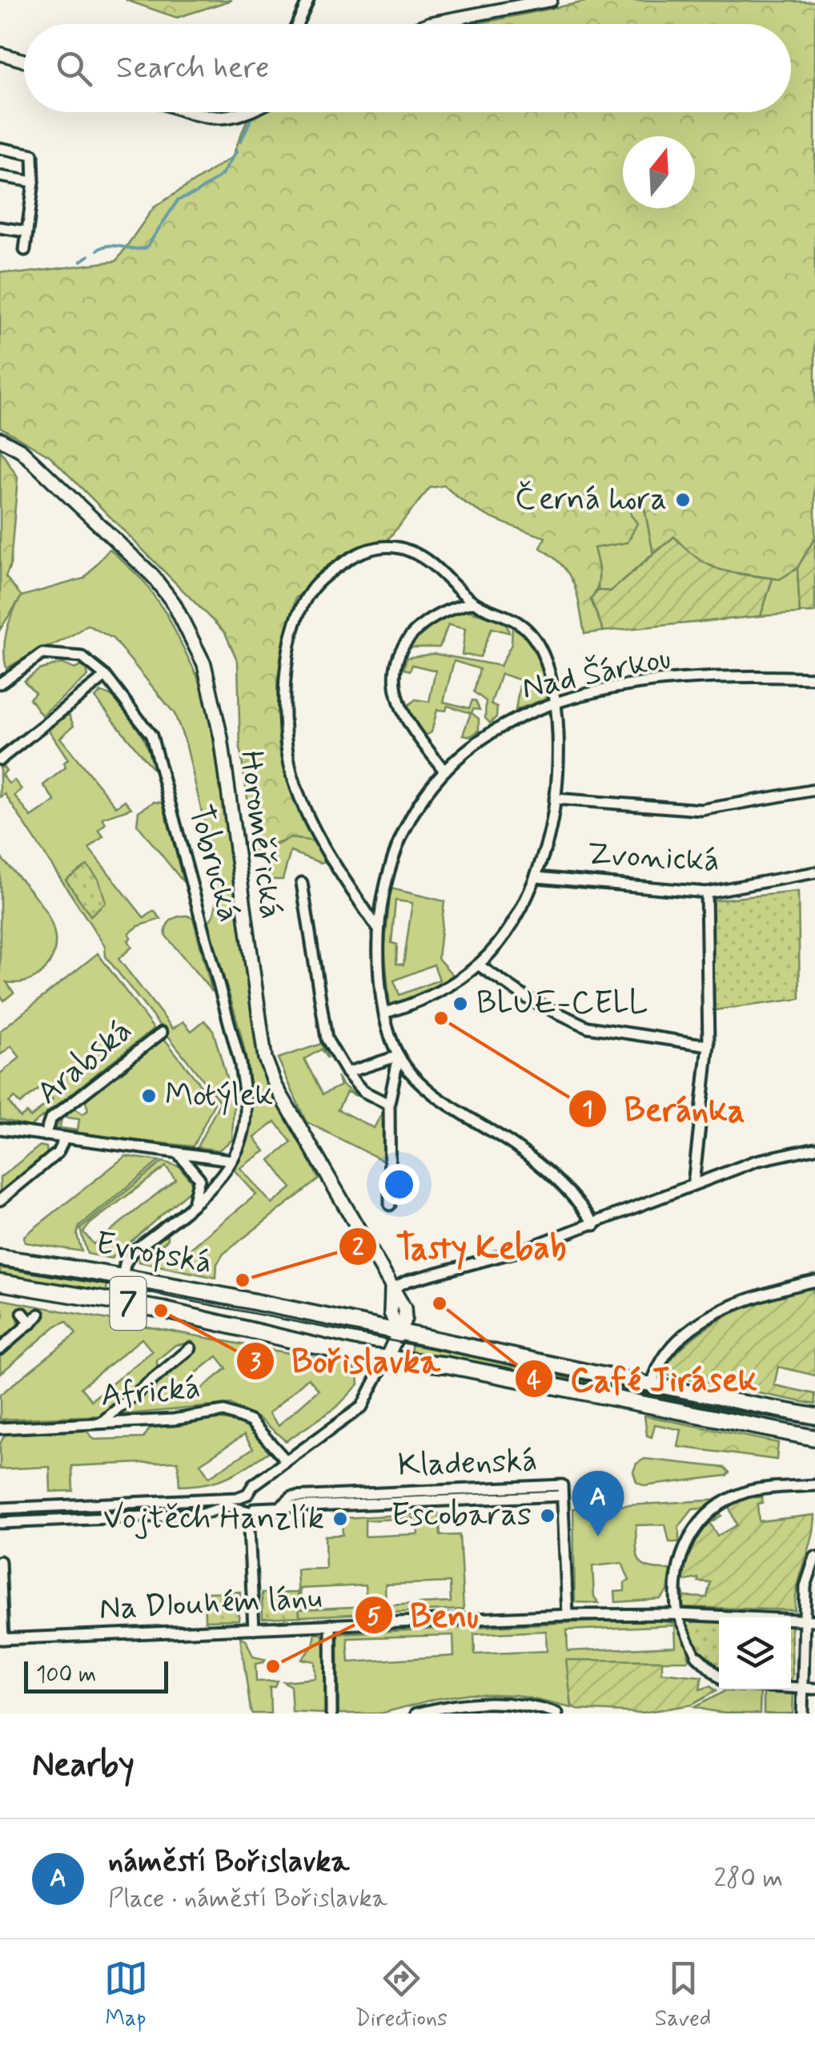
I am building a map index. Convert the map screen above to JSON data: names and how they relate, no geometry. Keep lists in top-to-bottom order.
{
  "streets": {
    "main road": ["Horoměřická", "Evropská", "7"],
    "street": [
      "Nad Šárkou",
      "Zvonická",
      "Tobrucká",
      "Arabská",
      "Africká",
      "Kladenská",
      "Na Dlouhém lánu"
    ]
  },
  "crossings": [
    ["Horoměřická", "Evropská"],
    ["Tobrucká", "Arabská"],
    ["Kladenská", "Na Dlouhém lánu"]
  ],
  "places": [
    "Černá hora",
    "BLUE-CELL",
    "Beránka",
    "Motýlek",
    "Tasty Kebab",
    "Café Jirásek",
    "Bořislavka",
    "Escobaras",
    "Vojtěch Hanzlík",
    "Benu"
  ],
  "scale_bar": "100 m",
  "north": "top",
  "page": {
    "search": "Search here",
    "pins": "A",
    "scale": "100 m",
    "heading": "Nearby",
    "list": [
      {
        "mark": "A",
        "name": "náměstí Bořislavka",
        "note": "Place · náměstí Bořislavka",
        "value": "280 m"
      }
    ],
    "nav": ["Map", "Directions", "Saved"]
  }
}
